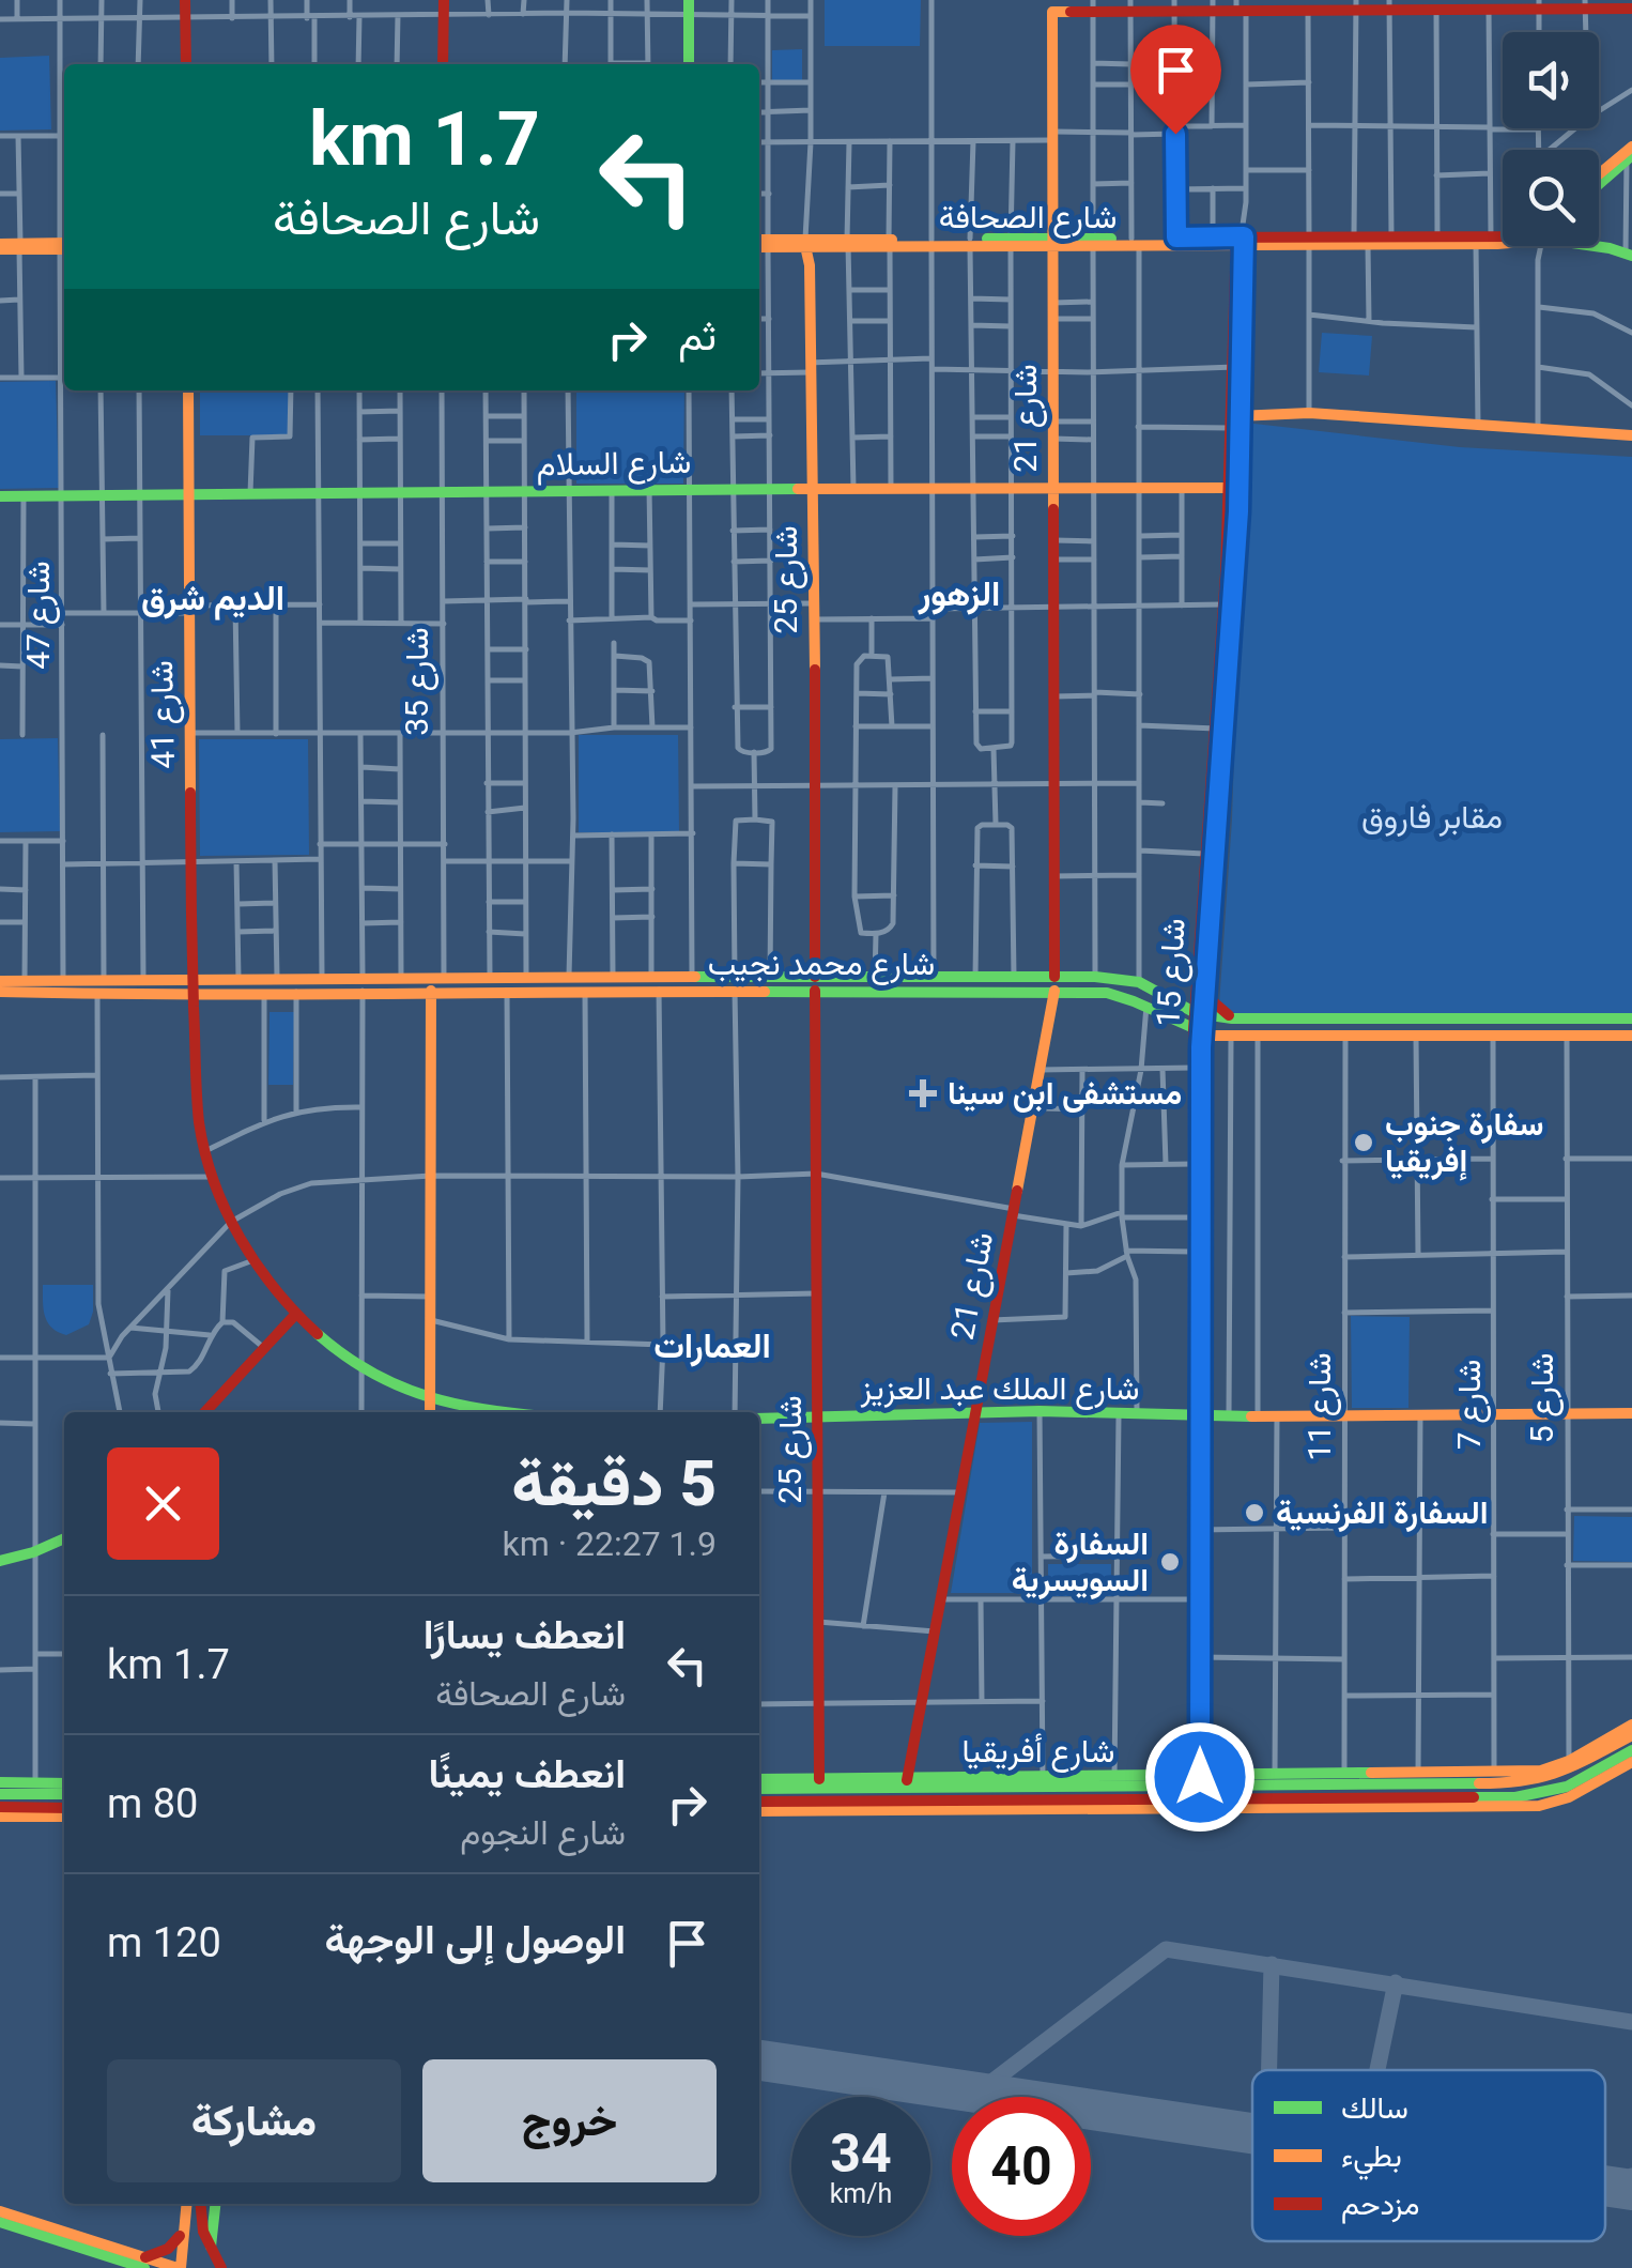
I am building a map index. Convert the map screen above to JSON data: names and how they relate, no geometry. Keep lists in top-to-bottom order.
{
  "streets": {
    "main road": [
      "شارع الصحافة",
      "شارع 21",
      "شارع السلام",
      "شارع 25",
      "شارع 41",
      "شارع محمد نجيب",
      "شارع 15",
      "شارع الملك عبد العزيز",
      "شارع أفريقيا"
    ],
    "street": [
      "شارع 47",
      "شارع 35",
      "شارع 5",
      "شارع 7",
      "شارع 11"
    ]
  },
  "crossings": [
    ["شارع الصحافة", "شارع 21"],
    ["شارع الصحافة", "شارع 25"],
    ["شارع الصحافة", "شارع 15"],
    ["شارع 21", "شارع السلام"],
    ["شارع 21", "شارع محمد نجيب"],
    ["شارع 21", "شارع الملك عبد العزيز"],
    ["شارع 21", "شارع أفريقيا"],
    ["شارع السلام", "شارع 25"],
    ["شارع السلام", "شارع 47"],
    ["شارع السلام", "شارع 35"],
    ["شارع السلام", "شارع 41"],
    ["شارع السلام", "شارع 15"],
    ["شارع 25", "شارع محمد نجيب"],
    ["شارع 25", "شارع الملك عبد العزيز"],
    ["شارع 25", "شارع أفريقيا"],
    ["شارع 47", "شارع محمد نجيب"],
    ["شارع 35", "شارع محمد نجيب"],
    ["شارع 41", "شارع محمد نجيب"],
    ["شارع محمد نجيب", "شارع 15"],
    ["شارع 15", "شارع الملك عبد العزيز"],
    ["شارع 15", "شارع أفريقيا"],
    ["شارع الملك عبد العزيز", "شارع 5"],
    ["شارع الملك عبد العزيز", "شارع 7"],
    ["شارع الملك عبد العزيز", "شارع 11"],
    ["شارع 5", "شارع أفريقيا"],
    ["شارع 7", "شارع أفريقيا"],
    ["شارع 11", "شارع أفريقيا"]
  ],
  "districts": ["الزهور", "الديم شرق", "العمارات"],
  "parks": ["مقابر فاروق"],
  "places": {
    "health": ["مستشفى ابن سينا"],
    "other": ["سفارة جنوب إفريقيا", "السفارة الفرنسية", "السفارة السويسرية"]
  },
  "legend": ["سالك", "بطيء", "مزدحم"],
  "page": {
    "turn": ["1.7 km", "شارع الصحافة"],
    "then": "ثم",
    "heading": ["5 دقيقة", "1.9 km · 22:27"],
    "list": [
      {
        "name": "انعطف يسارًا",
        "note": "شارع الصحافة",
        "value": "1.7 km"
      },
      {
        "name": "انعطف يمينًا",
        "note": "شارع النجوم",
        "value": "80 m"
      },
      {
        "name": "الوصول إلى الوجهة",
        "value": "120 m"
      }
    ],
    "buttons": ["خروج", "مشاركة"],
    "speed": "34 km/h",
    "limit": "40"
  }
}
